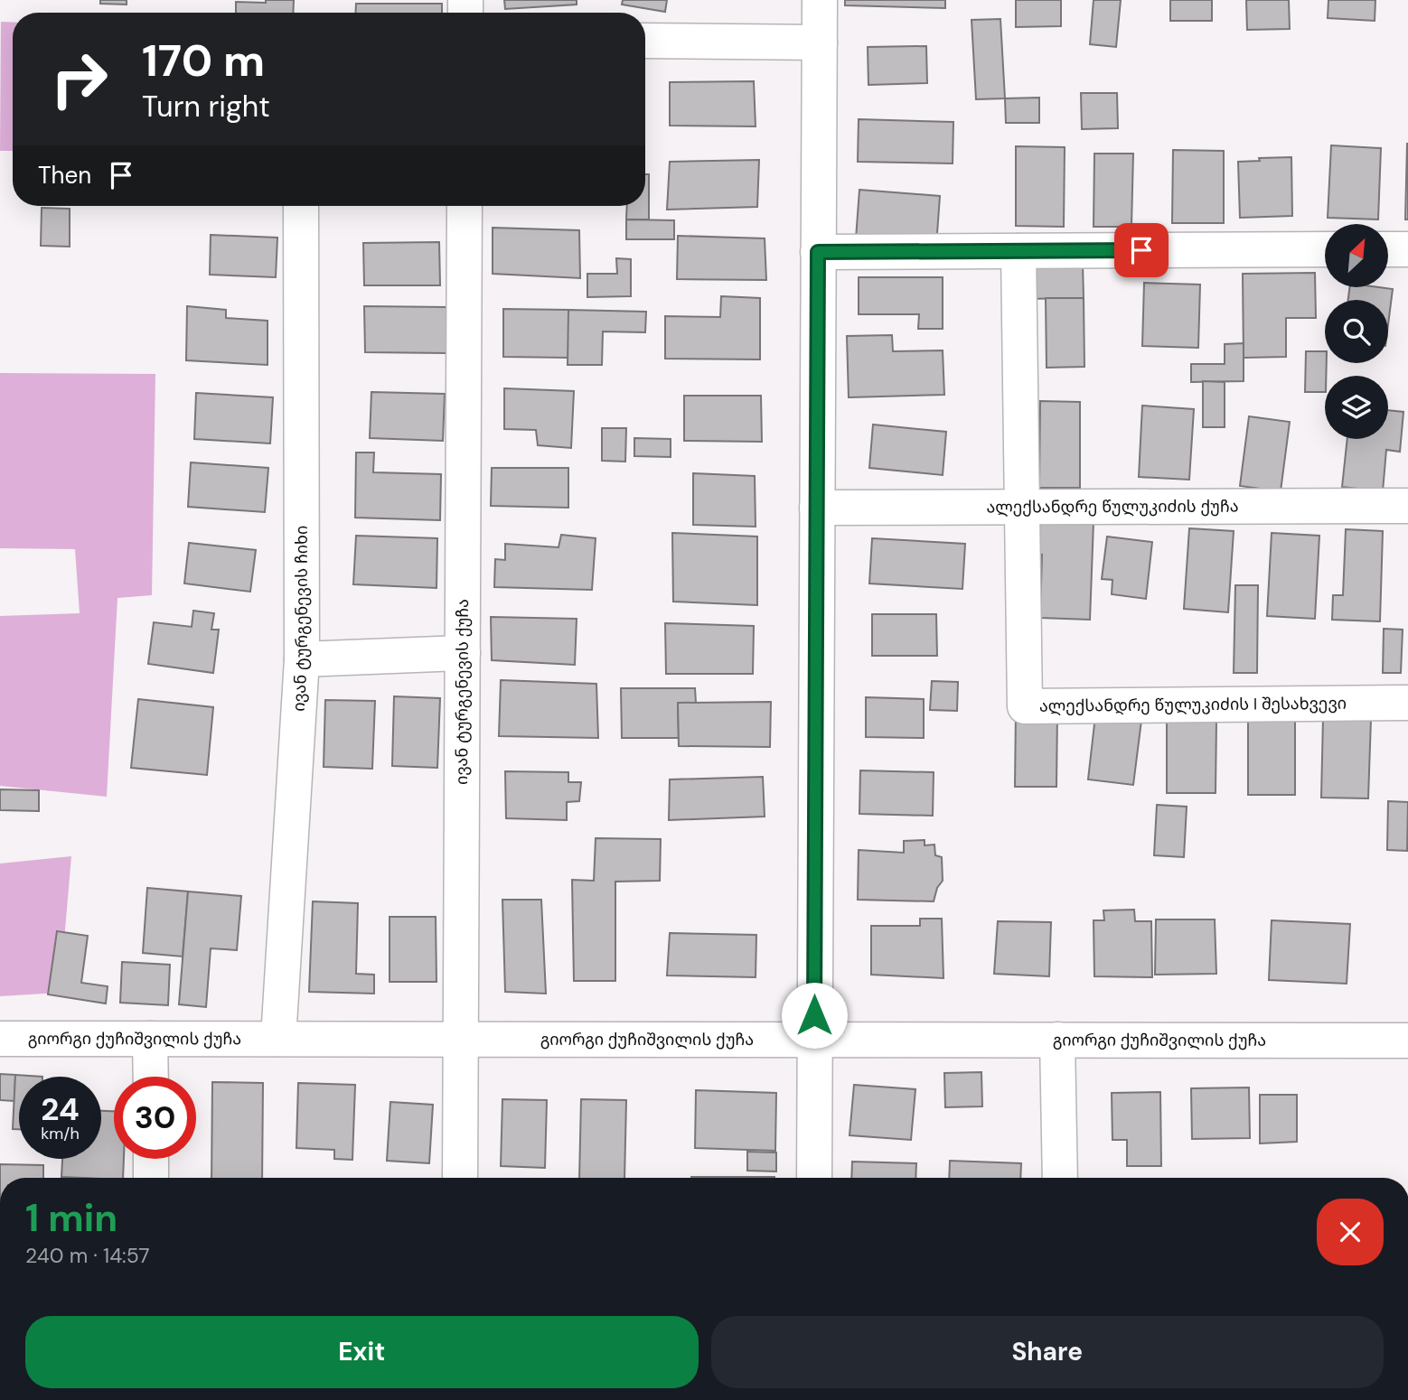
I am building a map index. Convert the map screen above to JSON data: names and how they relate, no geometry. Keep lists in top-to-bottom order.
{
  "streets": {
    "street": [
      "ალექსანდრე წულუკიძის ქუჩა",
      "ივან ტურგენევის ჩიხი",
      "ივან ტურგენევის ქუჩა",
      "ალექსანდრე წულუკიძის I შესახვევი",
      "გიორგი ქუჩიშვილის ქუჩა"
    ]
  },
  "crossings": [
    ["ალექსანდრე წულუკიძის ქუჩა", "ალექსანდრე წულუკიძის I შესახვევი"],
    ["ივან ტურგენევის ჩიხი", "გიორგი ქუჩიშვილის ქუჩა"],
    ["ივან ტურგენევის ქუჩა", "გიორგი ქუჩიშვილის ქუჩა"]
  ],
  "north": "top right",
  "page": {
    "turn": ["170 m", "Turn right"],
    "then": "Then",
    "speed": "24 km/h",
    "limit": "30",
    "heading": ["1 min", "240 m · 14:57"],
    "buttons": ["Exit", "Share"]
  }
}
